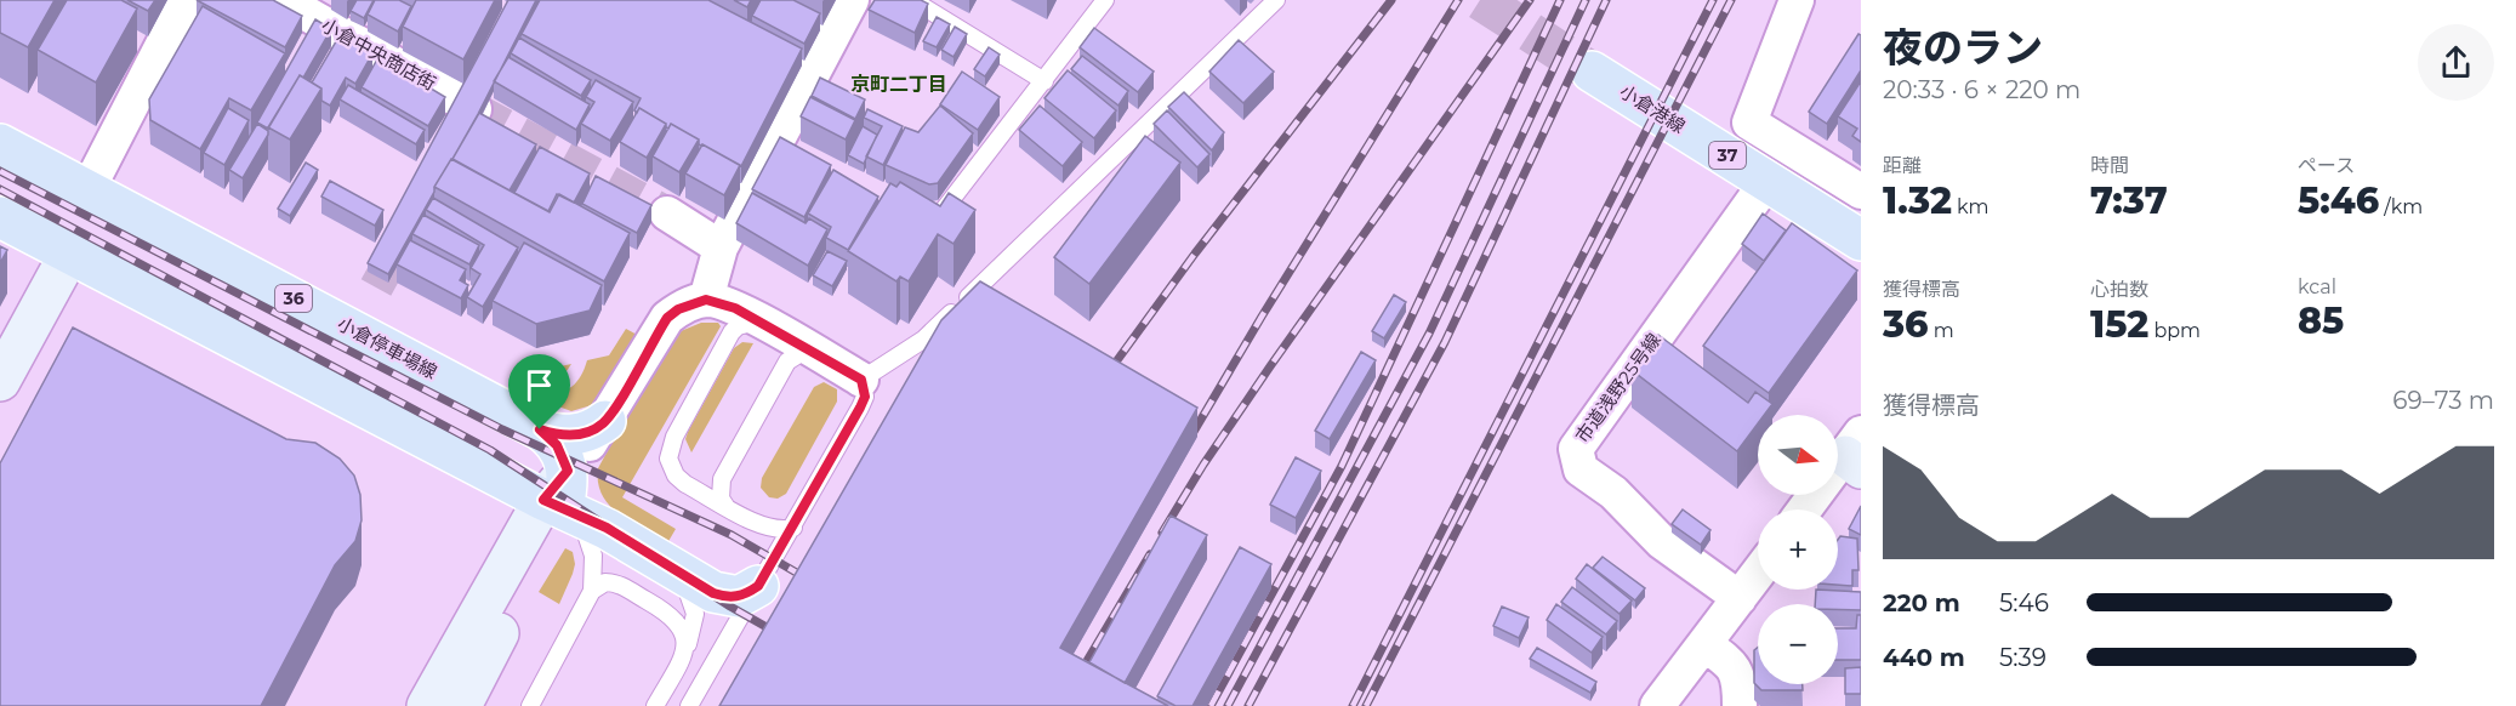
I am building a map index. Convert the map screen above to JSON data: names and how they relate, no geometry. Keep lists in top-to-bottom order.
{
  "streets": {
    "main road": [
      "小倉港線",
      "37",
      "36",
      "小倉停車場線"
    ],
    "street": ["小倉中央商店街", "市道浅野25号線"]
  },
  "crossings": [
    ["小倉港線", "市道浅野25号線"]
  ],
  "districts": ["京町二丁目"],
  "north": "right",
  "page": {
    "heading": ["夜のラン", "20:33 · 6 × 220 m"],
    "stats": [
      ["距離", "1.32 km"],
      ["時間", "7:37"],
      ["ペース", "5:46 /km"],
      ["獲得標高", "36 m"],
      ["心拍数", "152 bpm"],
      ["kcal", "85"]
    ],
    "chart": ["獲得標高", "69–73 m"],
    "map_buttons": ["+", "−"],
    "list": [
      {
        "name": "220 m",
        "note": "5:46"
      },
      {
        "name": "440 m",
        "note": "5:39"
      }
    ]
  }
}
